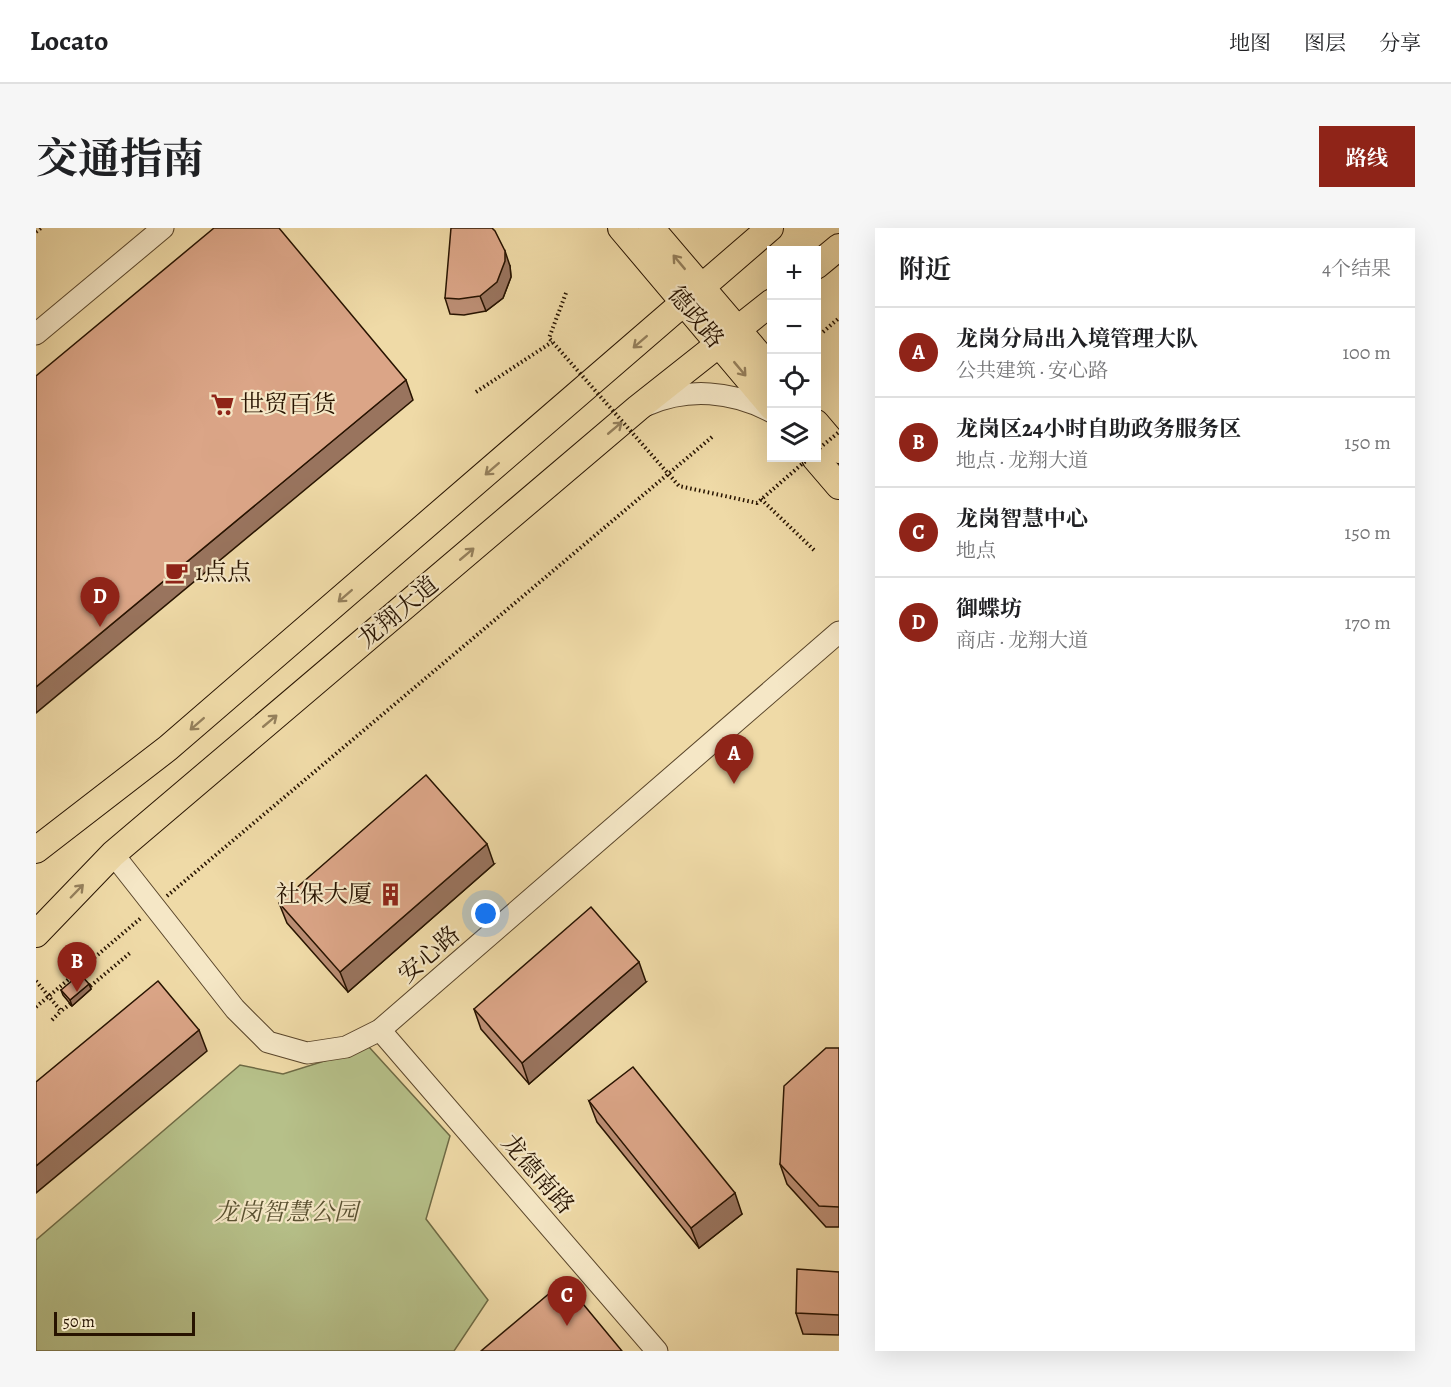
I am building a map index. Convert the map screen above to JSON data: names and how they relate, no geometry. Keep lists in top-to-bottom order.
{
  "streets": {
    "main road": ["德政路", "龙翔大道"],
    "street": ["安心路", "龙德南路"]
  },
  "crossings": [
    ["德政路", "龙翔大道"],
    ["龙翔大道", "安心路"],
    ["安心路", "龙德南路"]
  ],
  "parks": ["龙岗智慧公园"],
  "places": {
    "supermarket": ["世贸百货"],
    "cafe": ["1点点"],
    "building": ["社保大厦"]
  },
  "scale_bar": "50 m",
  "page": {
    "header": "Locato",
    "nav": ["地图", "图层", "分享"],
    "title": "交通指南",
    "buttons": "路线",
    "heading": ["附近", "4个结果"],
    "map_buttons": ["+", "−"],
    "list": [
      {
        "mark": "A",
        "name": "龙岗分局出入境管理大队",
        "note": "公共建筑 · 安心路",
        "value": "100 m"
      },
      {
        "mark": "B",
        "name": "龙岗区24小时自助政务服务区",
        "note": "地点 · 龙翔大道",
        "value": "150 m"
      },
      {
        "mark": "C",
        "name": "龙岗智慧中心",
        "note": "地点",
        "value": "150 m"
      },
      {
        "mark": "D",
        "name": "御蝶坊",
        "note": "商店 · 龙翔大道",
        "value": "170 m"
      }
    ],
    "pins": [
      "D",
      "A",
      "B",
      "C"
    ],
    "scale": "50 m"
  }
}
